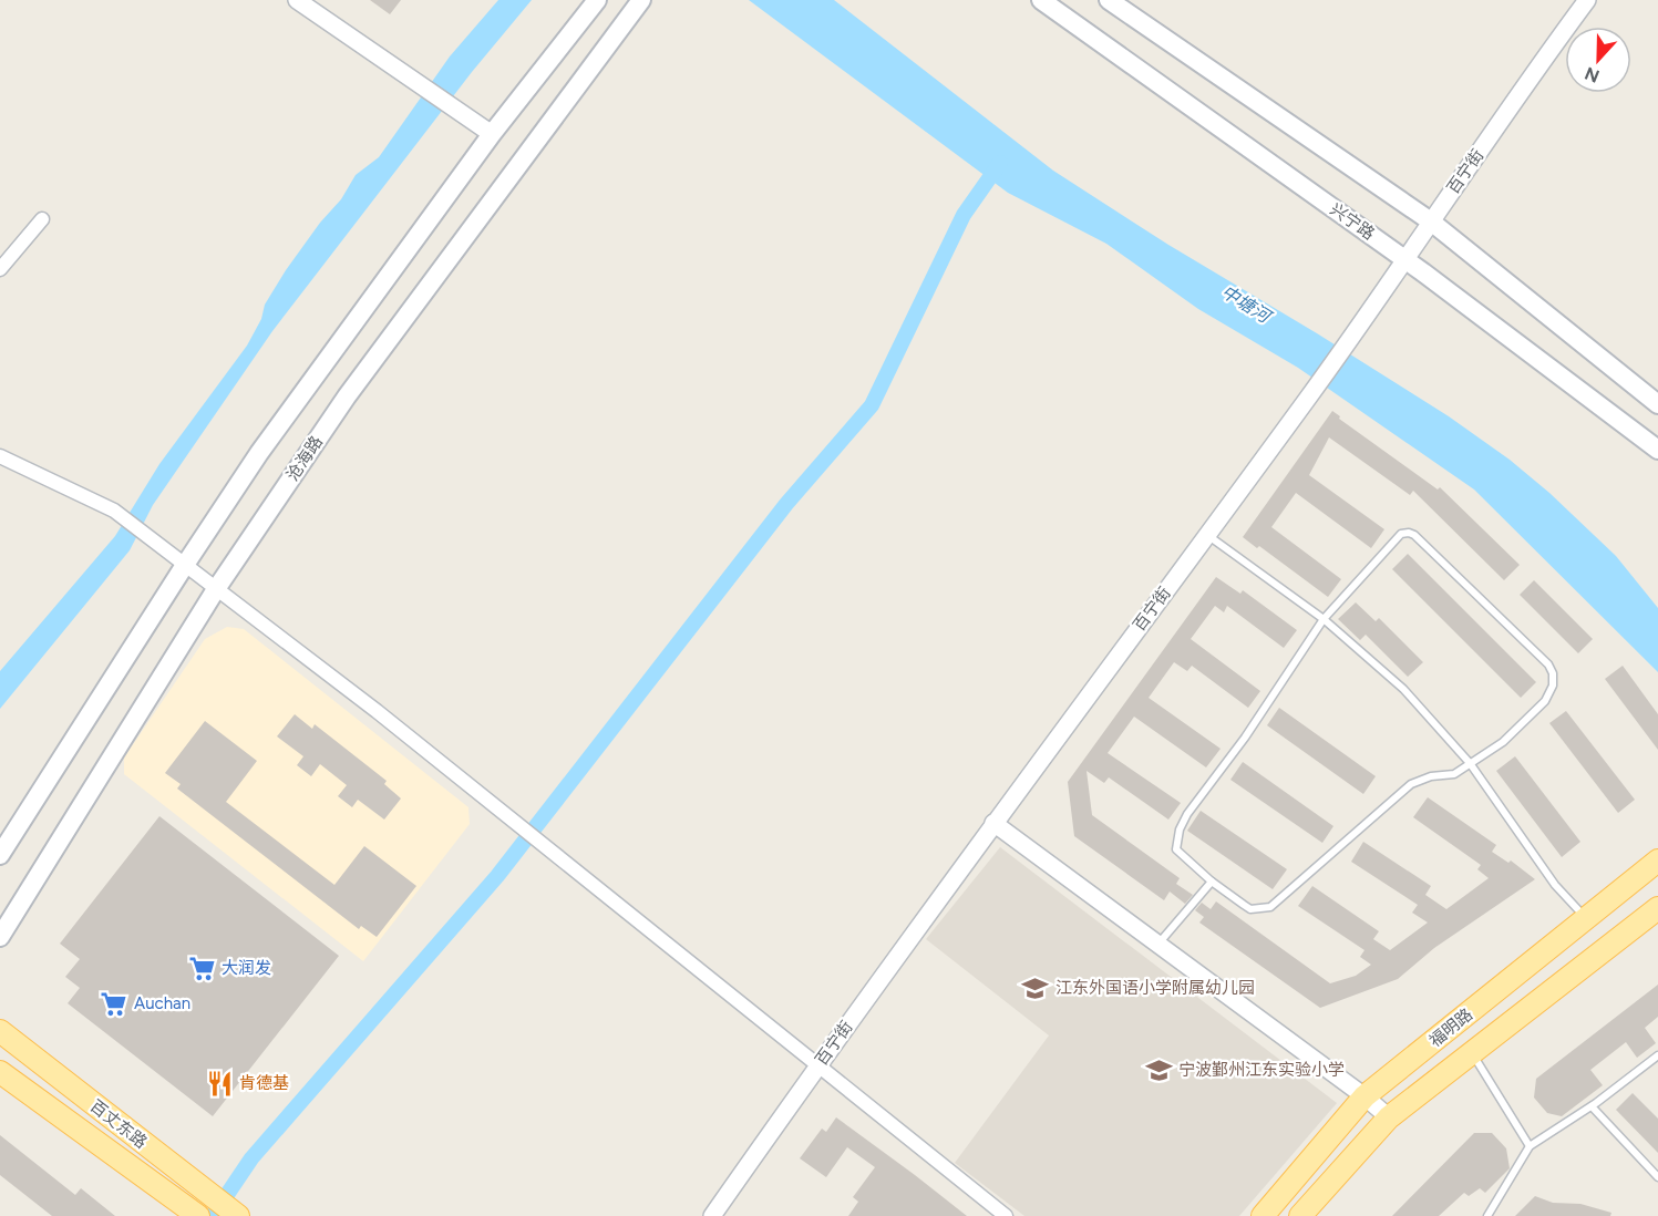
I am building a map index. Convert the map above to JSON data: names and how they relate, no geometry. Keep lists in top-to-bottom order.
{
  "streets": {
    "main road": [
      "兴宁路",
      "沧海路",
      "福明路",
      "百丈东路"
    ],
    "street": ["百宁街"]
  },
  "crossings": [
    ["百宁街", "兴宁路"]
  ],
  "water": ["中塘河"],
  "places": {
    "supermarket": ["大润发", "Auchan"],
    "school or university": ["江东外国语小学附属幼儿园", "宁波鄞州江东实验小学"],
    "restaurant": ["肯德基"]
  },
  "north": "bottom"
}
